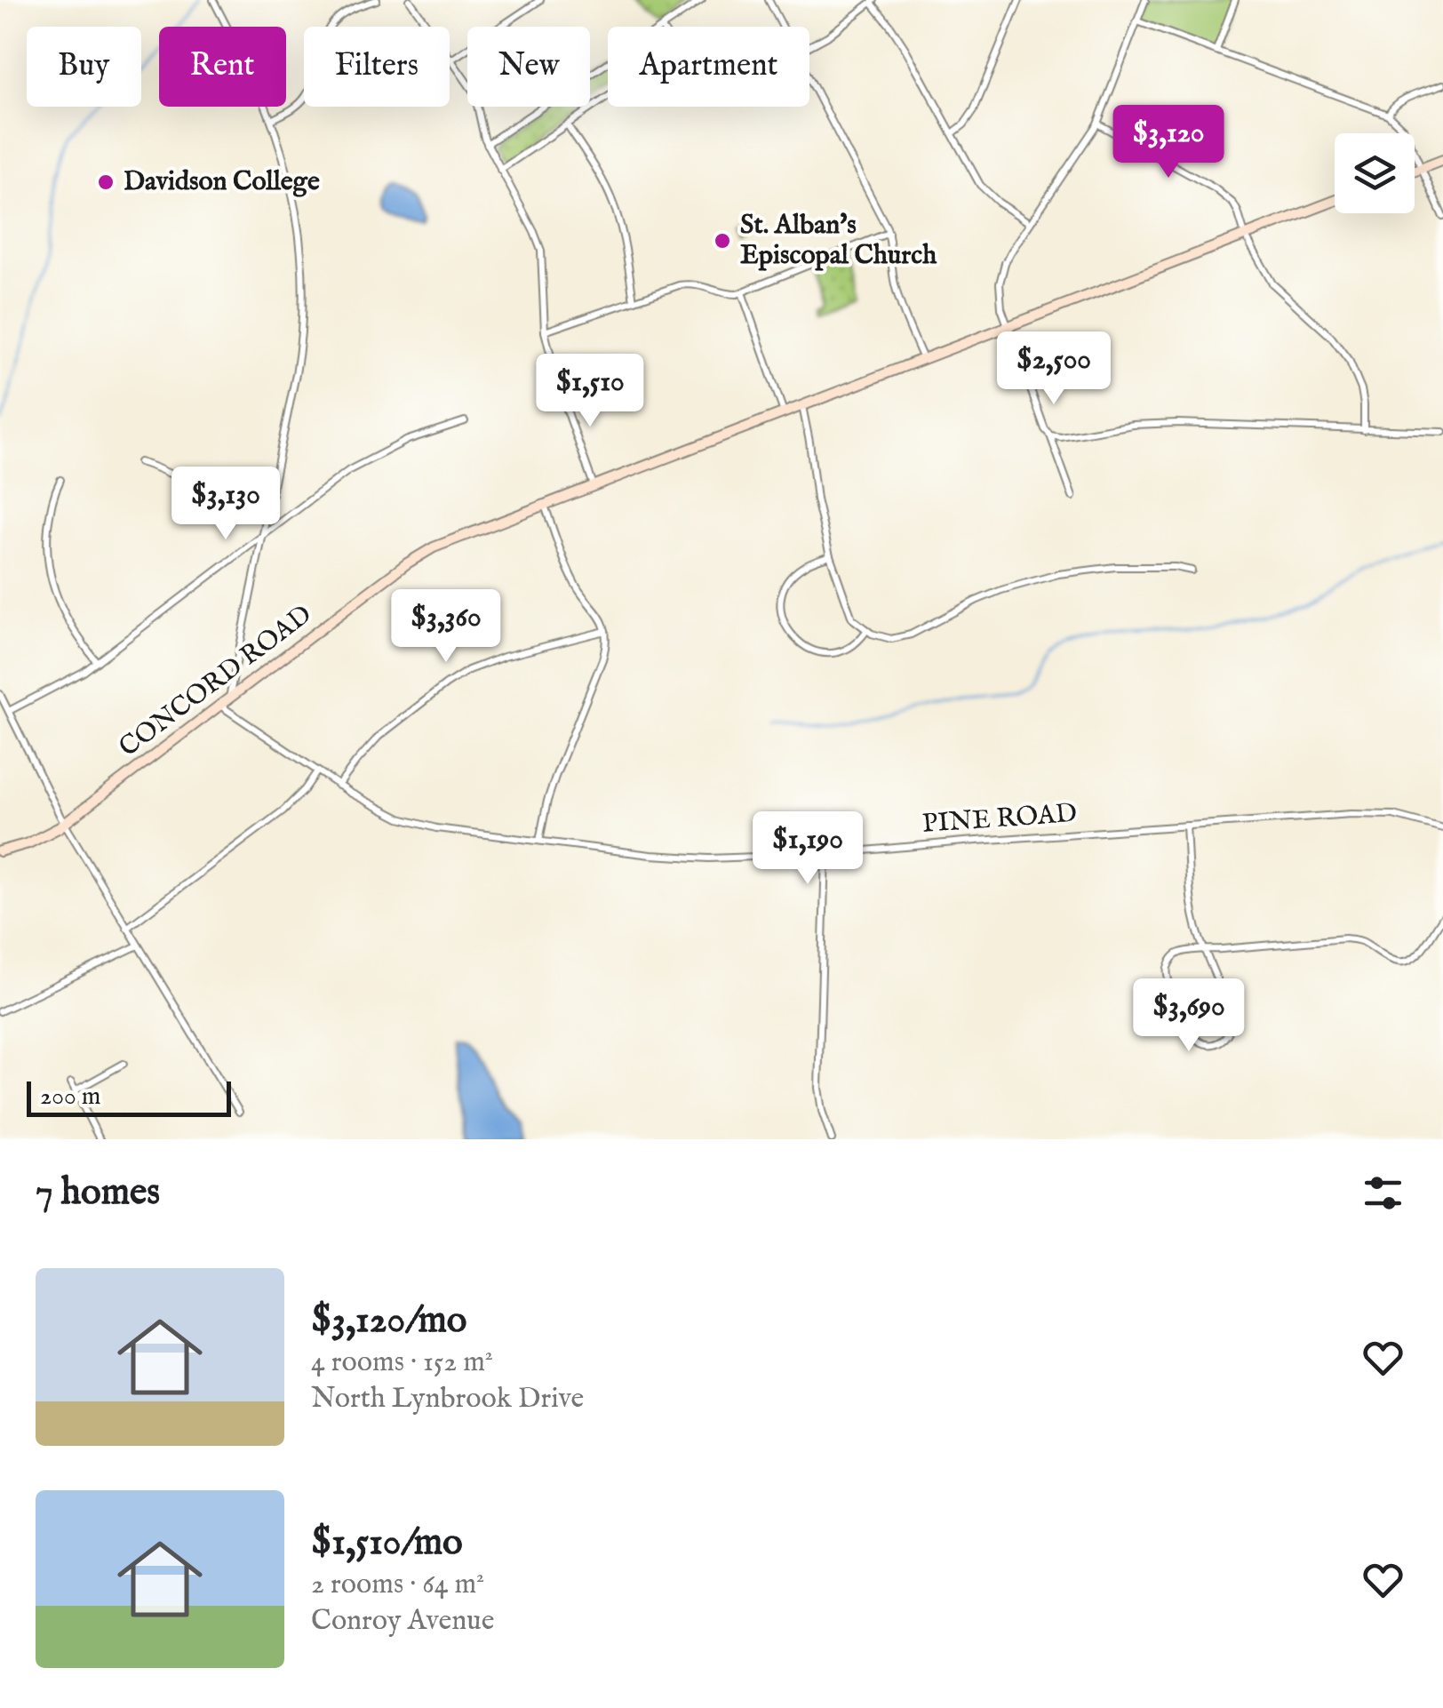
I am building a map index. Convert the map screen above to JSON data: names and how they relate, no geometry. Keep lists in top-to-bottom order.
{
  "streets": {
    "main road": ["CONCORD ROAD"],
    "street": ["PINE ROAD"]
  },
  "crossings": [
    ["CONCORD ROAD", "PINE ROAD"]
  ],
  "places": ["Davidson College", "St. Alban's Episcopal Church"],
  "scale_bar": "200 m",
  "page": {
    "chip": [
      "Buy",
      "Rent",
      "Filters",
      "New",
      "Apartment"
    ],
    "price": [
      "$3,120",
      "$2,500",
      "$1,510",
      "$3,130",
      "$3,360",
      "$1,190",
      "$3,690"
    ],
    "scale": "200 m",
    "heading": "7 homes",
    "list": [
      {
        "name": "$3,120/mo",
        "note": "4 rooms · 152 m² · North Lynbrook Drive"
      },
      {
        "name": "$1,510/mo",
        "note": "2 rooms · 64 m² · Conroy Avenue"
      }
    ]
  }
}
